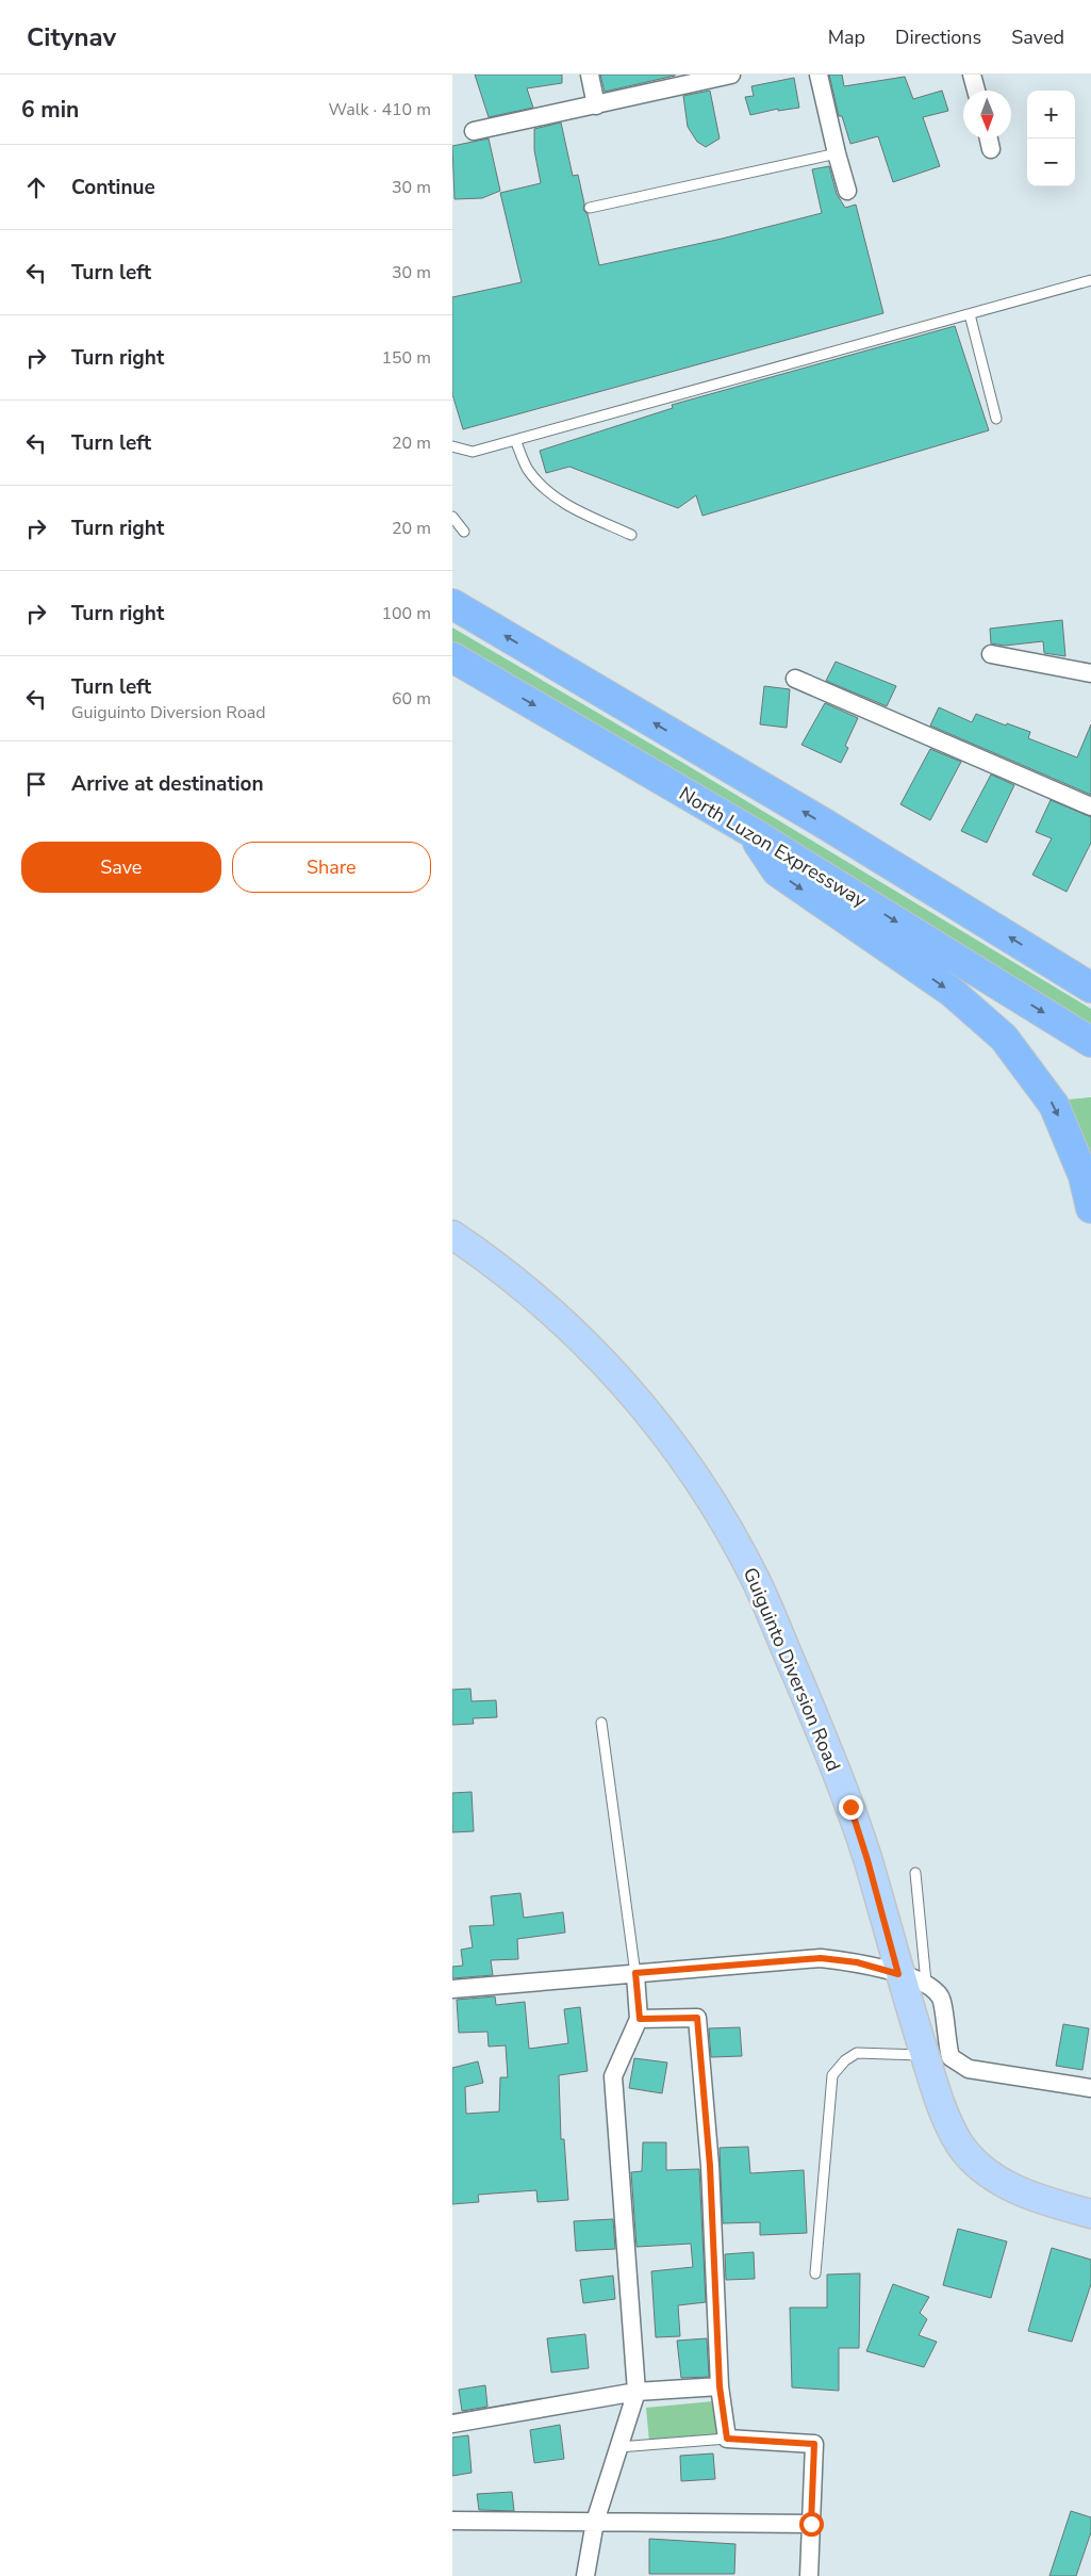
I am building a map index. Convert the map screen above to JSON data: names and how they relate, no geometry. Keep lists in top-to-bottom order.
{
  "streets": {
    "highway": ["North Luzon Expressway"],
    "main road": ["Guiguinto Diversion Road"]
  },
  "north": "bottom",
  "page": {
    "header": "Citynav",
    "nav": ["Map", "Directions", "Saved"],
    "heading": ["6 min", "Walk · 410 m"],
    "map_buttons": ["+", "−"],
    "list": [
      ["Continue", "30 m"],
      ["Turn left", "30 m"],
      ["Turn right", "150 m"],
      ["Turn left", "20 m"],
      ["Turn right", "20 m"],
      ["Turn right", "100 m"],
      ["Turn left", "Guiguinto Diversion Road", "60 m"],
      "Arrive at destination"
    ],
    "buttons": ["Save", "Share"]
  }
}
